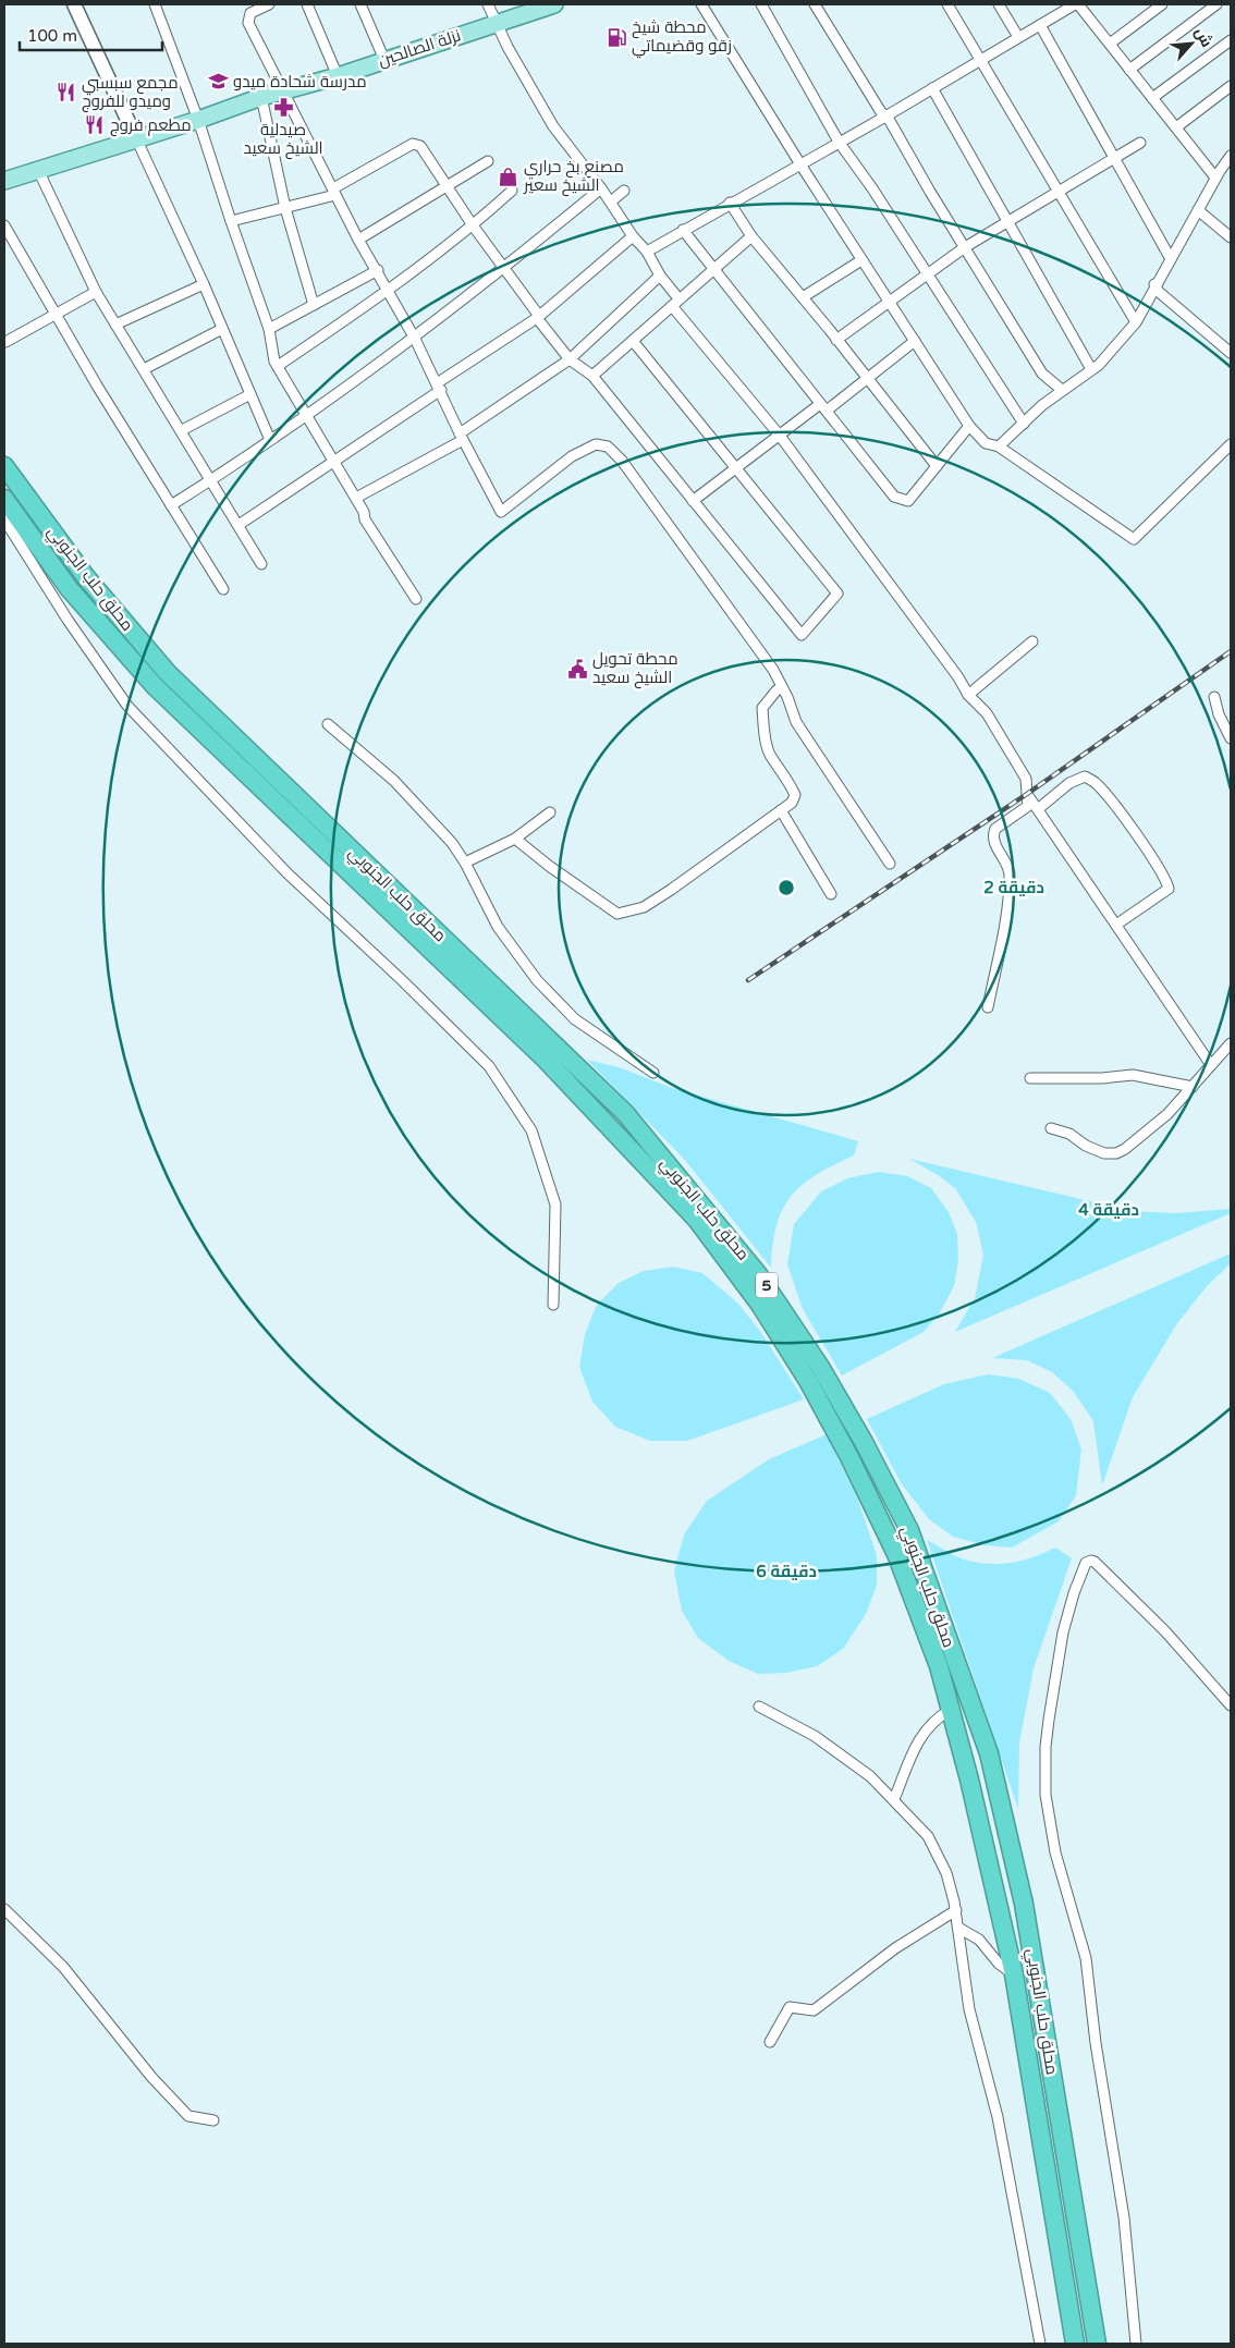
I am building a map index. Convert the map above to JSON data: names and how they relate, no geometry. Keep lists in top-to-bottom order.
{
  "streets": {
    "highway": ["محلق حلب الجنوبي", "5"],
    "main road": ["نزلة الصالحين"]
  },
  "places": {
    "fuel station": ["محطة شيخ زقو وقضيماتي"],
    "school or university": ["مدرسة شحادة ميدو"],
    "restaurant": ["مجمع سبسبي وميدو للفروج", "مطعم فروج"],
    "pharmacy": ["صيدلية الشيخ سعيد"],
    "shop": ["مصنع بخ حراري الشيخ سعير"],
    "public building": ["محطة تحويل الشيخ سعيد"]
  },
  "scale_bar": "100 m",
  "north": "top right",
  "rings": ["2 دقيقة", "4 دقيقة", "6 دقيقة"]
}
